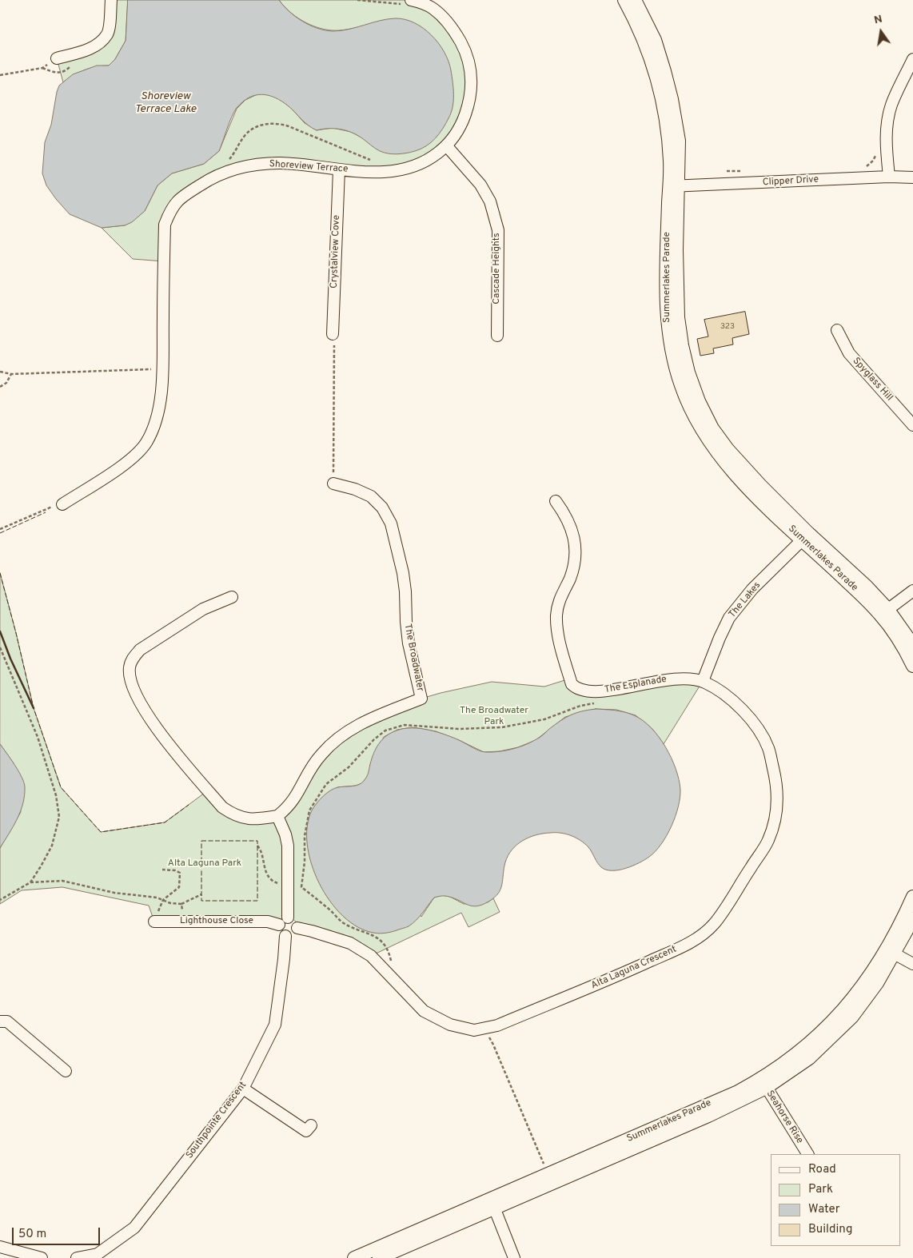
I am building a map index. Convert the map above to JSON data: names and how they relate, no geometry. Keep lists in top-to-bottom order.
{
  "streets": {
    "street": [
      "Shoreview Terrace",
      "Clipper Drive",
      "Crystalview Cove",
      "Cascade Heights",
      "Summerlakes Parade",
      "Spyglass Hill",
      "The Lakes",
      "The Broadwater",
      "The Esplanade",
      "Lighthouse Close",
      "Alta Laguna Crescent",
      "Seahorse Rise",
      "Southpointe Crescent"
    ]
  },
  "crossings": [
    ["Shoreview Terrace", "Crystalview Cove"],
    ["Shoreview Terrace", "Cascade Heights"],
    ["Clipper Drive", "Summerlakes Parade"],
    ["Summerlakes Parade", "The Lakes"],
    ["Summerlakes Parade", "Seahorse Rise"],
    ["The Lakes", "The Esplanade"],
    ["The Lakes", "Alta Laguna Crescent"],
    ["The Esplanade", "Alta Laguna Crescent"],
    ["Lighthouse Close", "Alta Laguna Crescent"],
    ["Lighthouse Close", "Southpointe Crescent"],
    ["Alta Laguna Crescent", "Southpointe Crescent"]
  ],
  "water": ["Shoreview Terrace Lake"],
  "parks": ["The Broadwater Park", "Alta Laguna Park"],
  "house_numbers": ["323"],
  "legend": [
    "Road",
    "Park",
    "Water",
    "Building"
  ],
  "scale_bar": "50 m",
  "north": "top"
}
